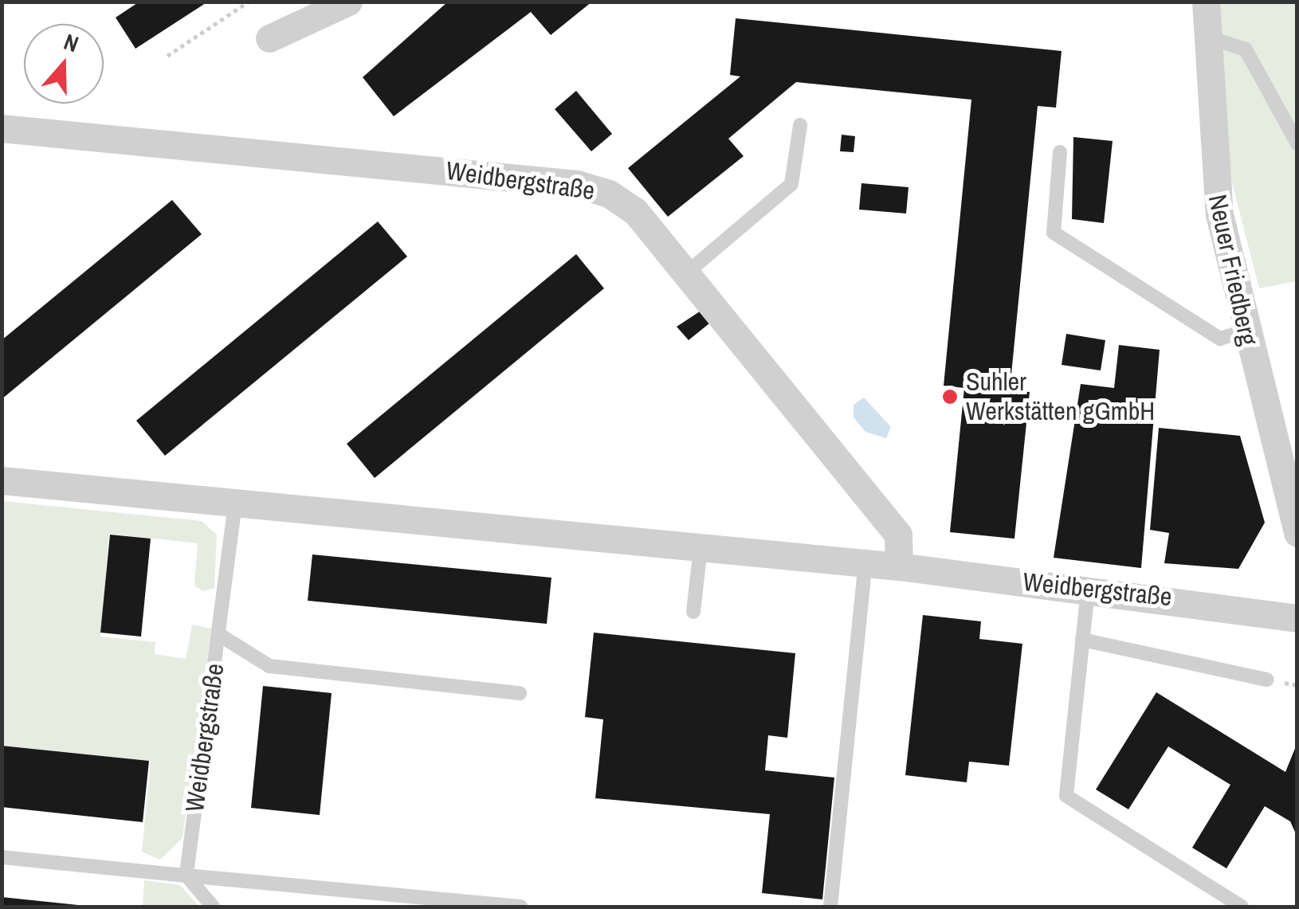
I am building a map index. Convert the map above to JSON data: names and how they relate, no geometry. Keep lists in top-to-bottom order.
{
  "streets": {
    "street": ["Weidbergstraße", "Neuer Friedberg"]
  },
  "places": ["Suhler Werkstätten gGmbH"],
  "north": "top"
}
